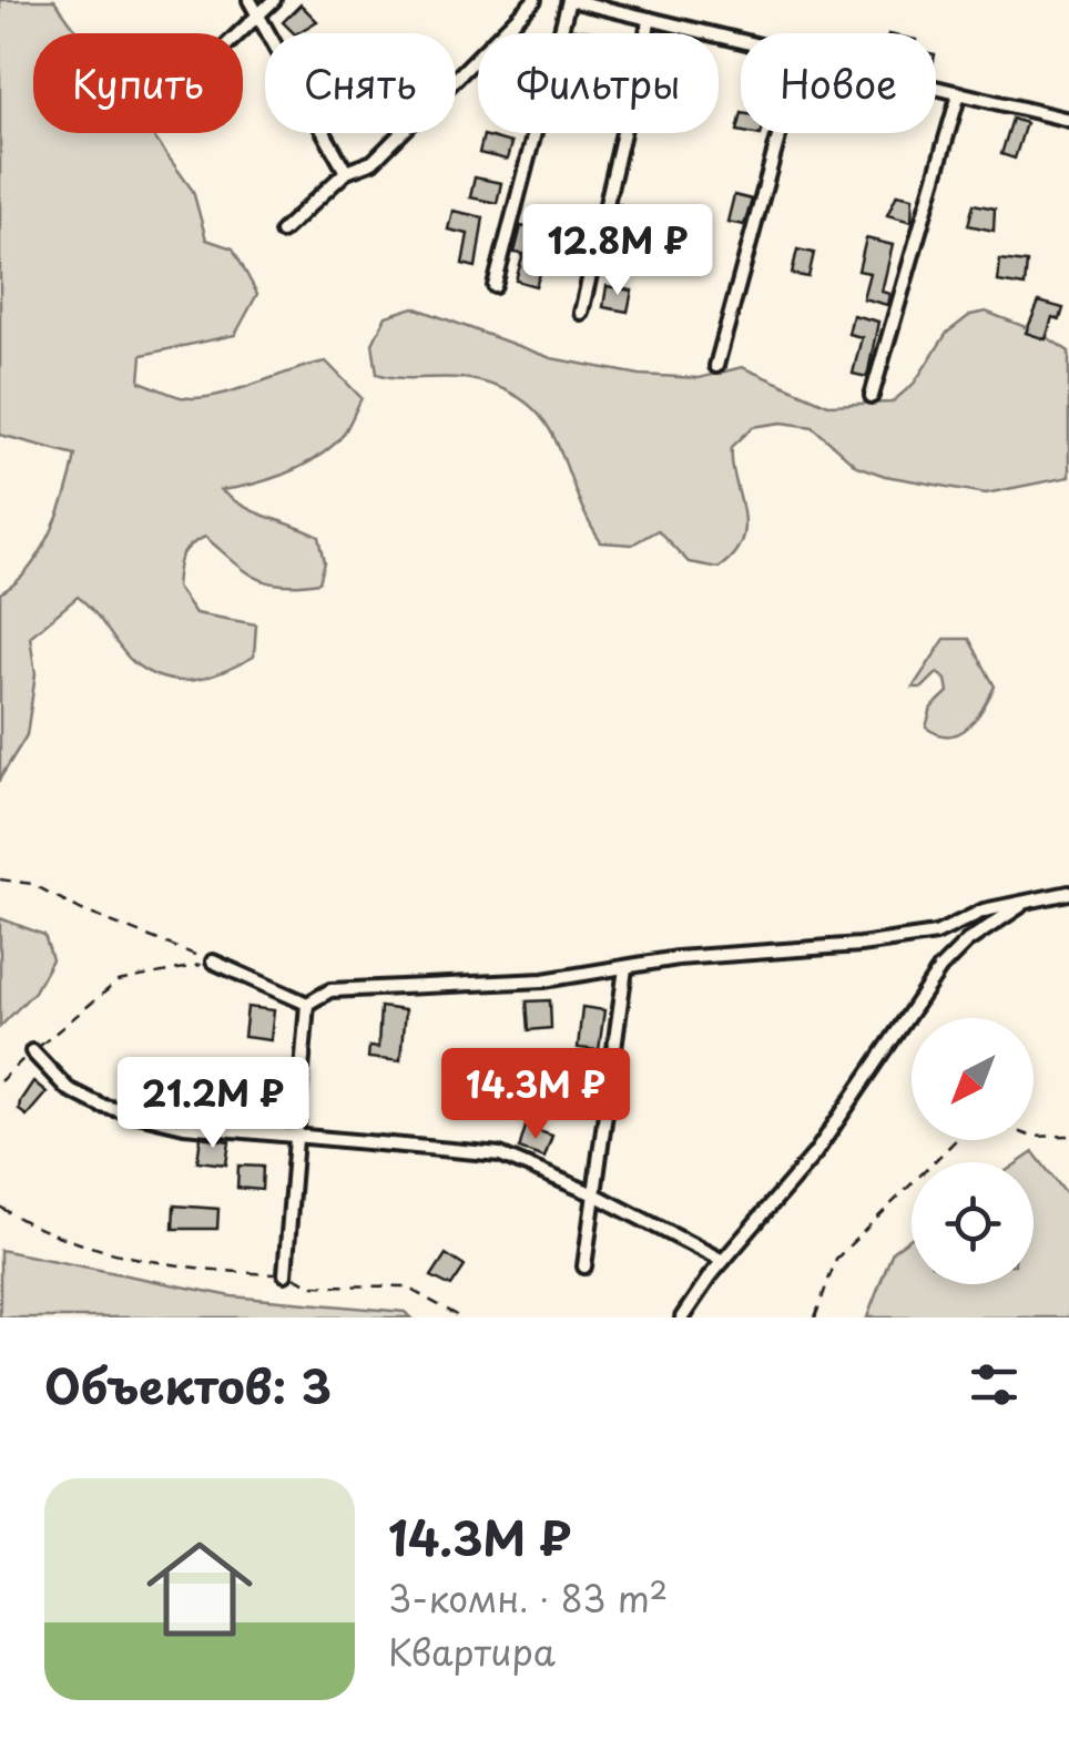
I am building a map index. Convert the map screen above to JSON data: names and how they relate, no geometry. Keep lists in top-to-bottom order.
{
  "north": "bottom left",
  "page": {
    "chip": [
      "Купить",
      "Снять",
      "Фильтры",
      "Новое"
    ],
    "price": ["12.8M ₽", "14.3M ₽", "21.2M ₽"],
    "heading": "Объектов: 3",
    "list": [
      {
        "name": "14.3M ₽",
        "note": "3-комн. · 83 m² · Квартира"
      }
    ]
  }
}
